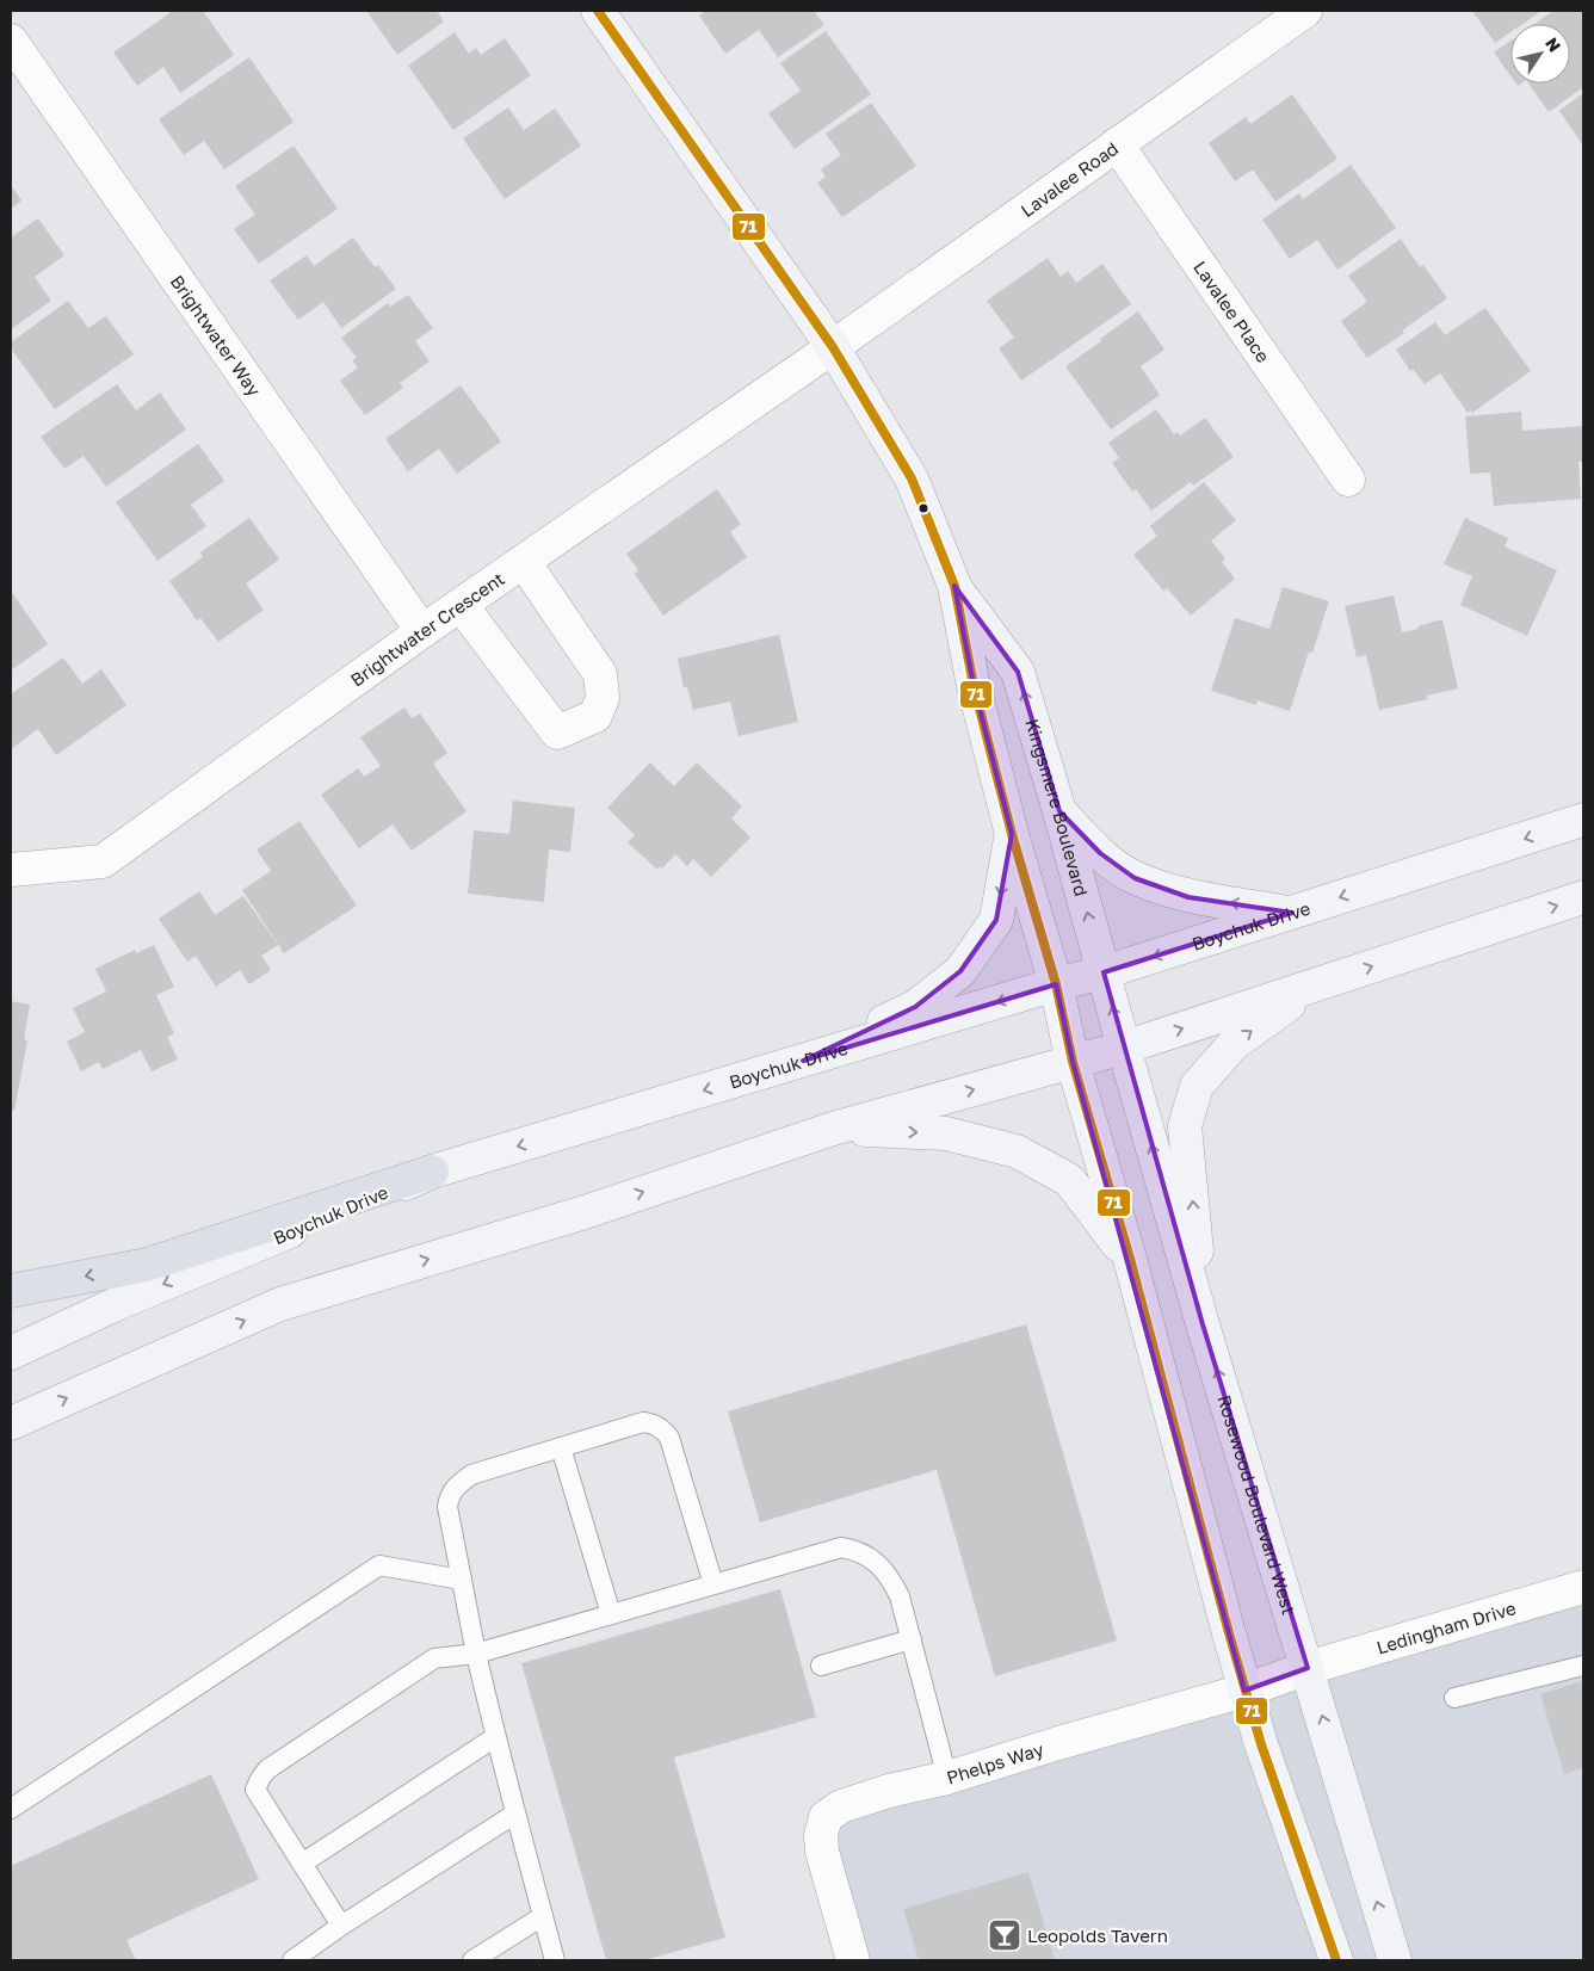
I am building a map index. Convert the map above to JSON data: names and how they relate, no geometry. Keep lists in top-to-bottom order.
{
  "streets": {
    "main road": ["Kingsmere Boulevard", "Boychuk Drive", "Rosewood Boulevard West"],
    "street": [
      "Lavalee Road",
      "Lavalee Place",
      "Brightwater Way",
      "Brightwater Crescent",
      "Ledingham Drive",
      "Phelps Way"
    ]
  },
  "crossings": [
    ["Lavalee Road", "Lavalee Place"],
    ["Lavalee Road", "Brightwater Crescent"],
    ["Lavalee Road", "Kingsmere Boulevard"],
    ["Brightwater Way", "Brightwater Crescent"],
    ["Brightwater Crescent", "Kingsmere Boulevard"],
    ["Kingsmere Boulevard", "Boychuk Drive"],
    ["Kingsmere Boulevard", "Rosewood Boulevard West"],
    ["Rosewood Boulevard West", "Ledingham Drive"],
    ["Rosewood Boulevard West", "Phelps Way"],
    ["Ledingham Drive", "Phelps Way"]
  ],
  "places": {
    "bar": ["Leopolds Tavern"]
  },
  "lines": ["transit line 71"],
  "north": "top right"
}
